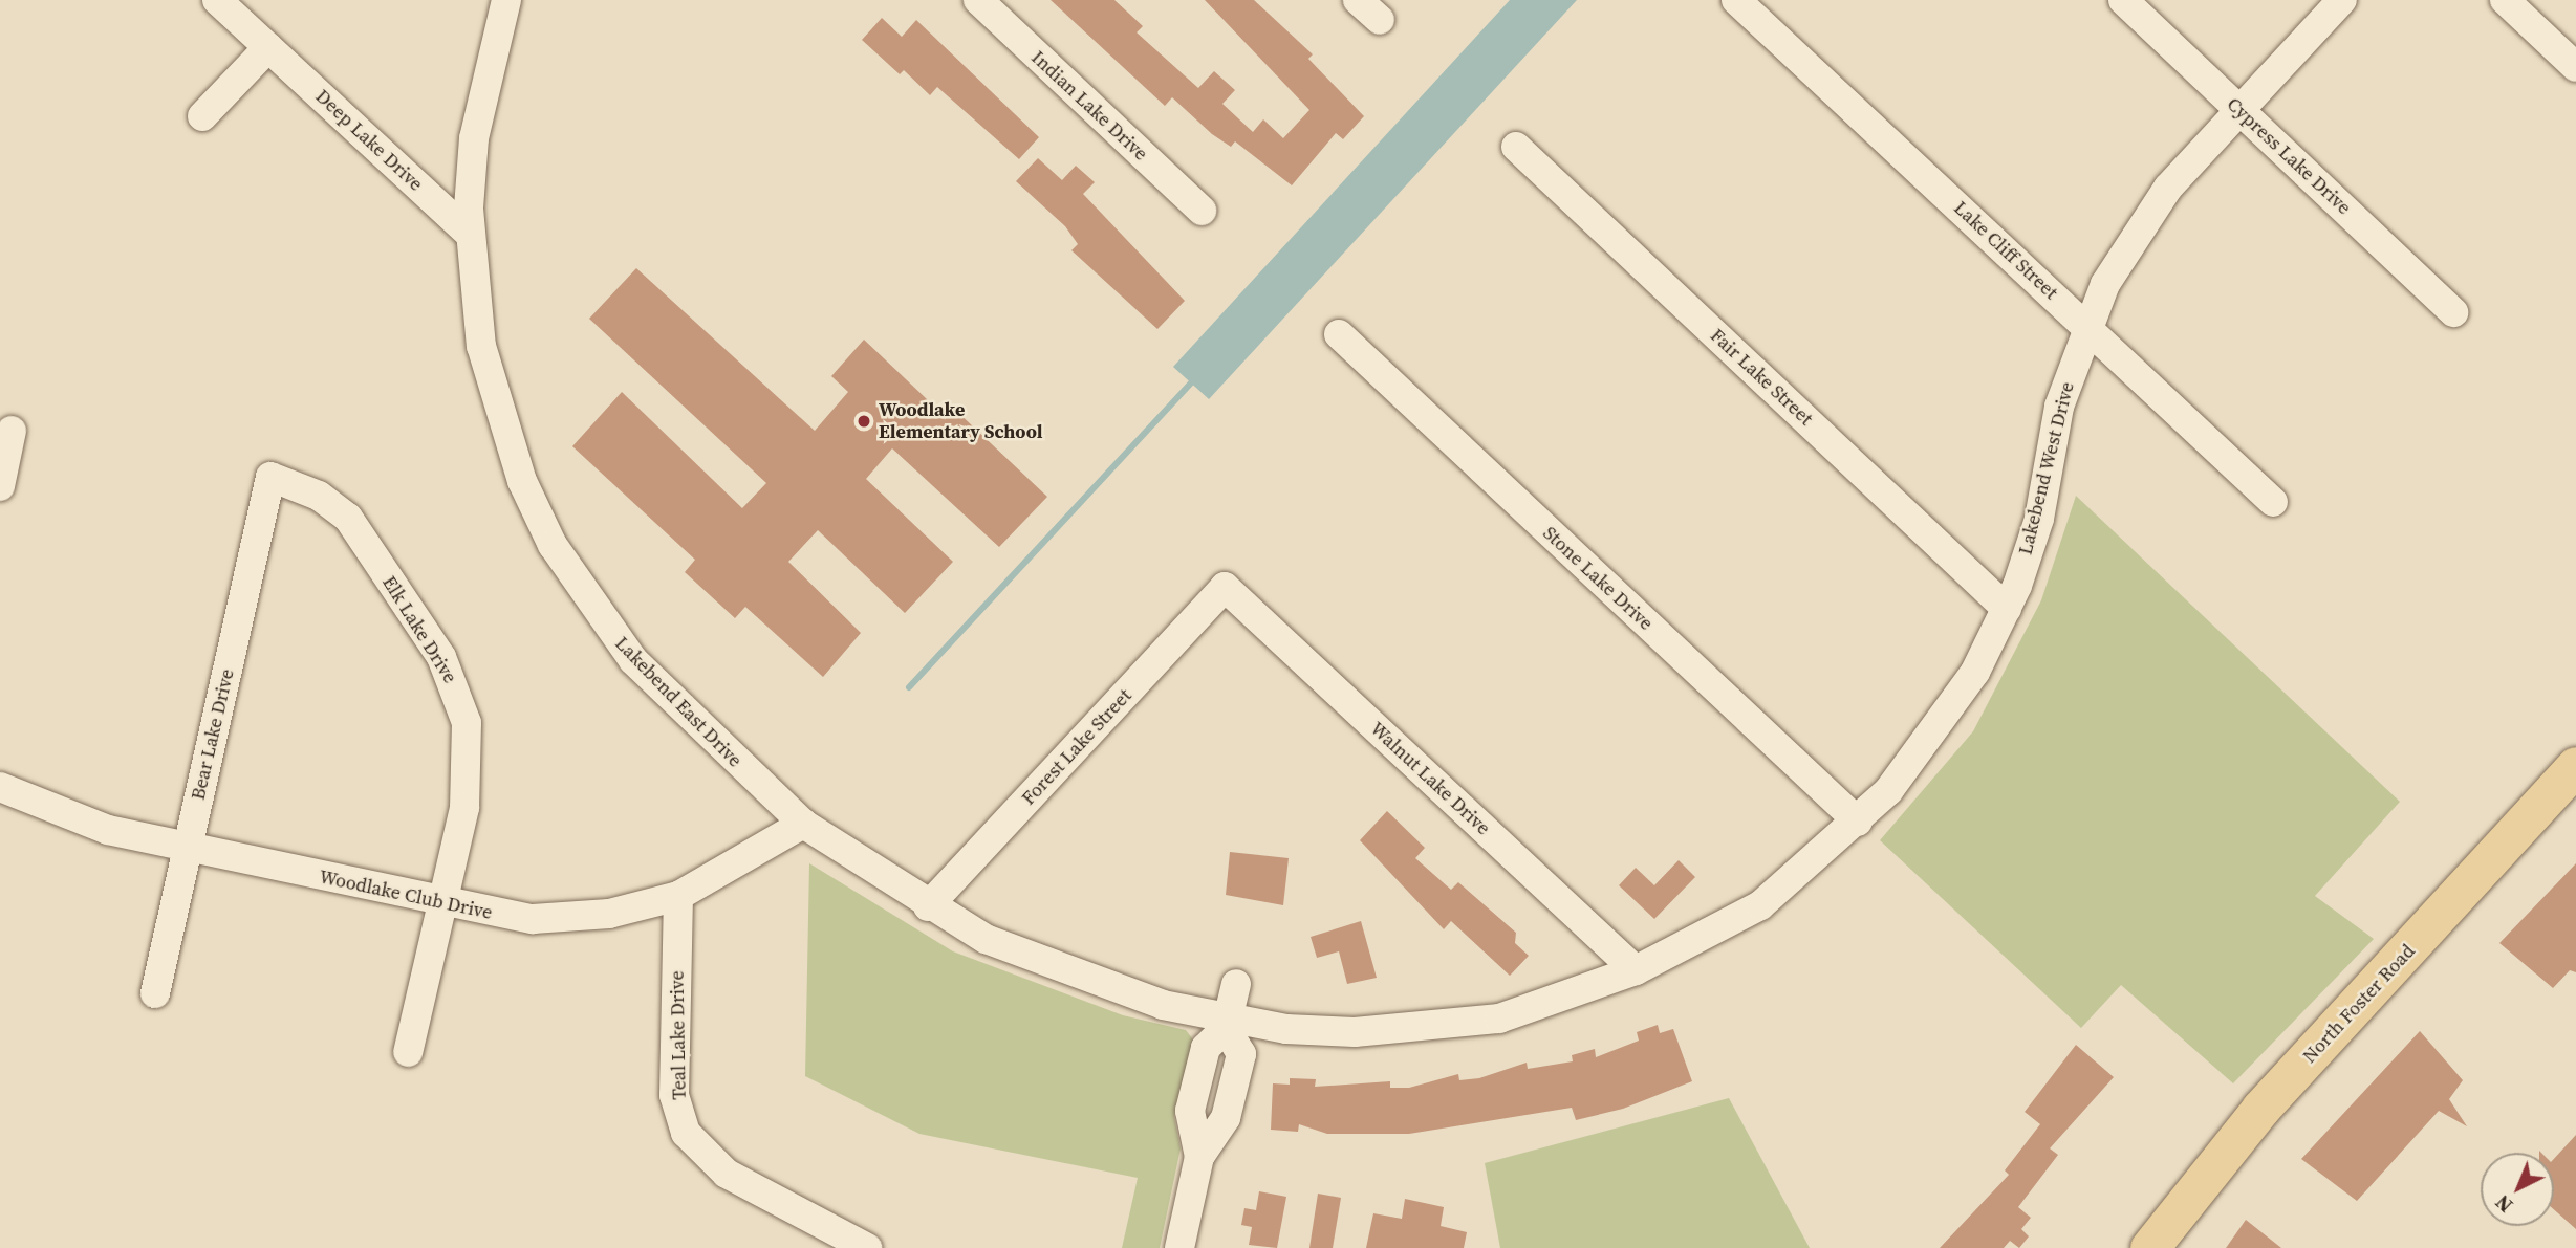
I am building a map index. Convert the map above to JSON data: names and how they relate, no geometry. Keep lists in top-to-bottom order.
{
  "streets": {
    "main road": ["North Foster Road"],
    "street": [
      "Indian Lake Drive",
      "Deep Lake Drive",
      "Cypress Lake Drive",
      "Lake Cliff Street",
      "Fair Lake Street",
      "Lakebend West Drive",
      "Stone Lake Drive",
      "Elk Lake Drive",
      "Lakebend East Drive",
      "Bear Lake Drive",
      "Forest Lake Street",
      "Walnut Lake Drive",
      "Woodlake Club Drive",
      "Teal Lake Drive"
    ]
  },
  "crossings": [
    ["Deep Lake Drive", "Lakebend East Drive"],
    ["Cypress Lake Drive", "Lakebend West Drive"],
    ["Lake Cliff Street", "Lakebend West Drive"],
    ["Fair Lake Street", "Lakebend West Drive"],
    ["Lakebend West Drive", "Stone Lake Drive"],
    ["Lakebend West Drive", "Lakebend East Drive"],
    ["Lakebend West Drive", "Forest Lake Street"],
    ["Lakebend West Drive", "Walnut Lake Drive"],
    ["Elk Lake Drive", "Bear Lake Drive"],
    ["Elk Lake Drive", "Woodlake Club Drive"],
    ["Lakebend East Drive", "Forest Lake Street"],
    ["Lakebend East Drive", "Woodlake Club Drive"],
    ["Bear Lake Drive", "Woodlake Club Drive"],
    ["Forest Lake Street", "Walnut Lake Drive"],
    ["Woodlake Club Drive", "Teal Lake Drive"]
  ],
  "places": ["Woodlake Elementary School"],
  "north": "bottom left"
}
